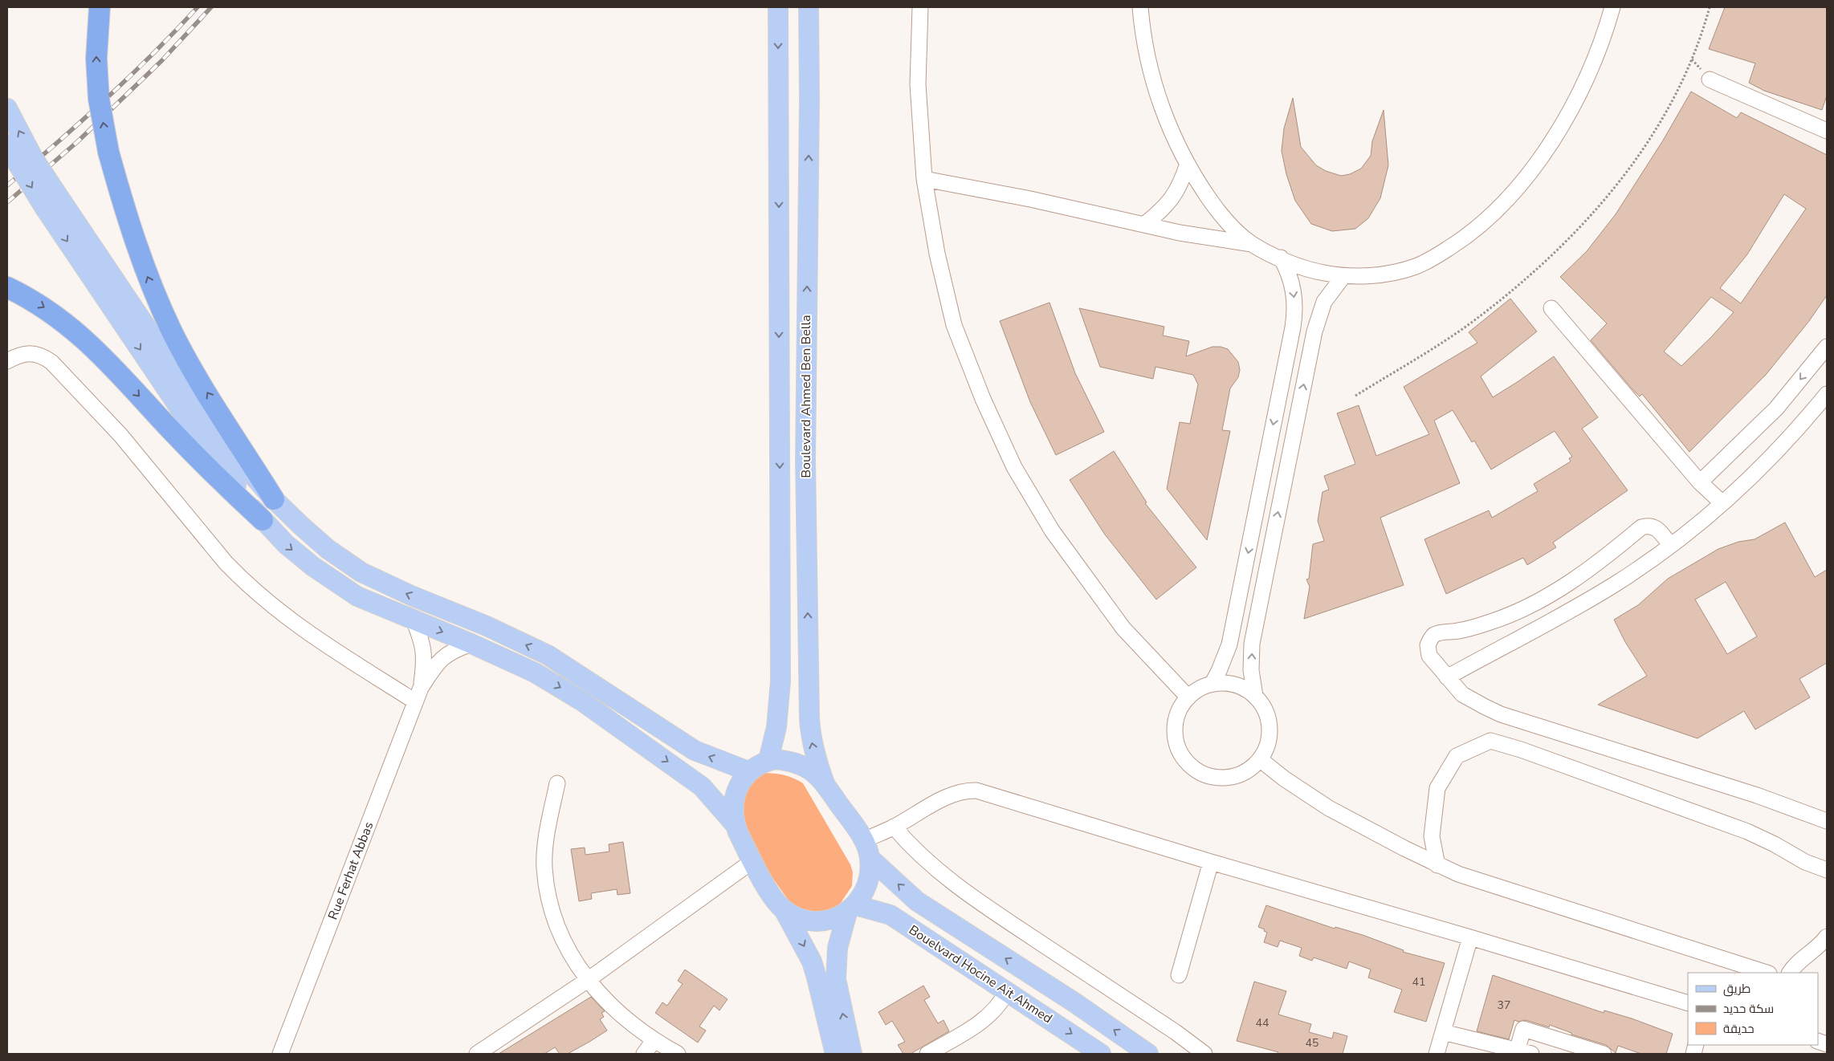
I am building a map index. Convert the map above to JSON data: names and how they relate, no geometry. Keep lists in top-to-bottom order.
{
  "streets": {
    "main road": ["Boulevard Ahmed Ben Bella", "Bouelvard Hocine Ait Ahmed"],
    "street": ["Rue Ferhat Abbas"]
  },
  "house_numbers": [
    "41",
    "37",
    "44",
    "45"
  ],
  "legend": ["طريق", "سكة حديد", "حديقة"]
}
